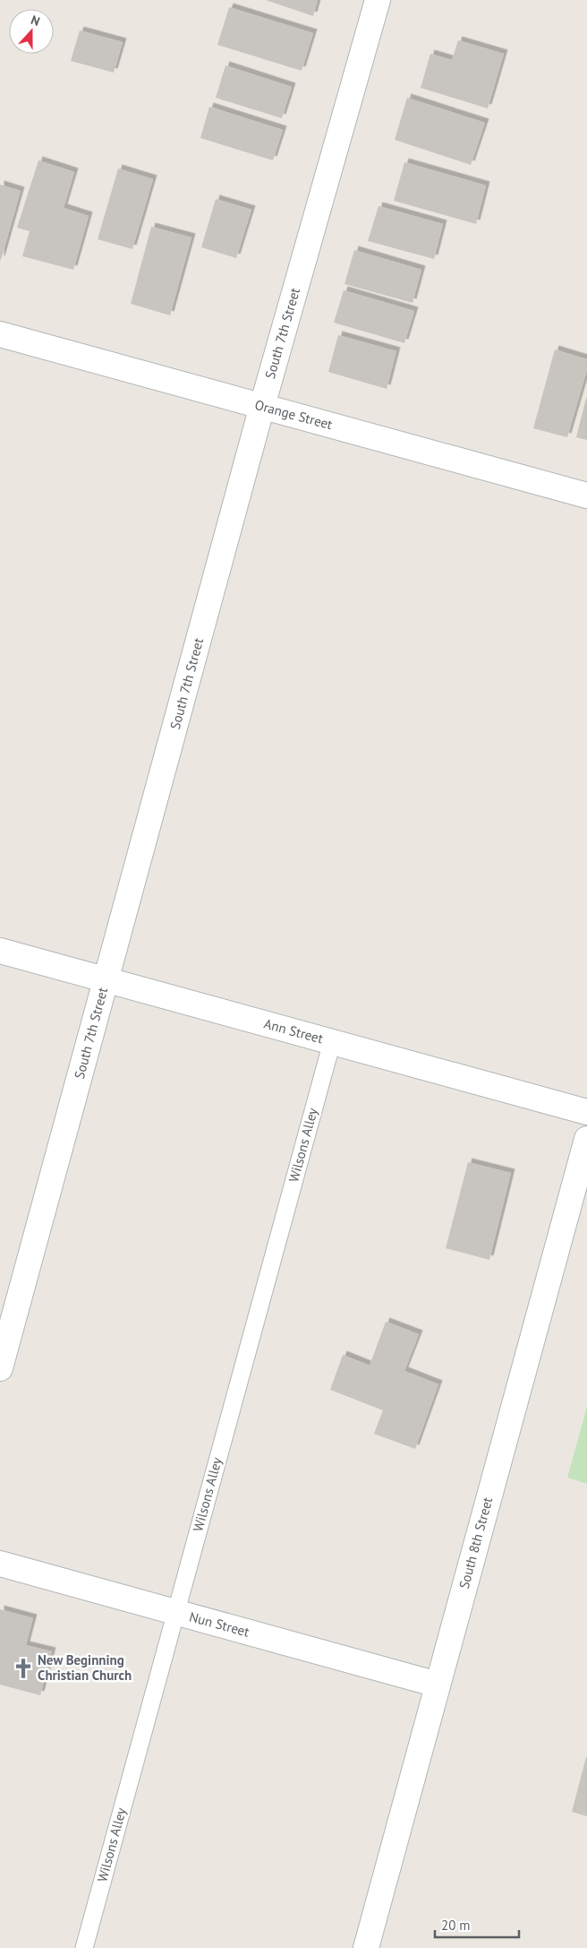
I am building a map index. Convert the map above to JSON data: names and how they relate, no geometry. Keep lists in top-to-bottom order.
{
  "streets": {
    "street": [
      "South 7th Street",
      "Orange Street",
      "Ann Street",
      "South 8th Street",
      "Nun Street"
    ],
    "lane": ["Wilsons Alley"]
  },
  "crossings": [
    ["South 7th Street", "Orange Street"],
    ["South 7th Street", "Ann Street"],
    ["Ann Street", "Wilsons Alley"],
    ["Wilsons Alley", "Nun Street"],
    ["South 8th Street", "Nun Street"]
  ],
  "places": {
    "church": ["New Beginning Christian Church"]
  },
  "scale_bar": "20 m",
  "north": "top"
}
